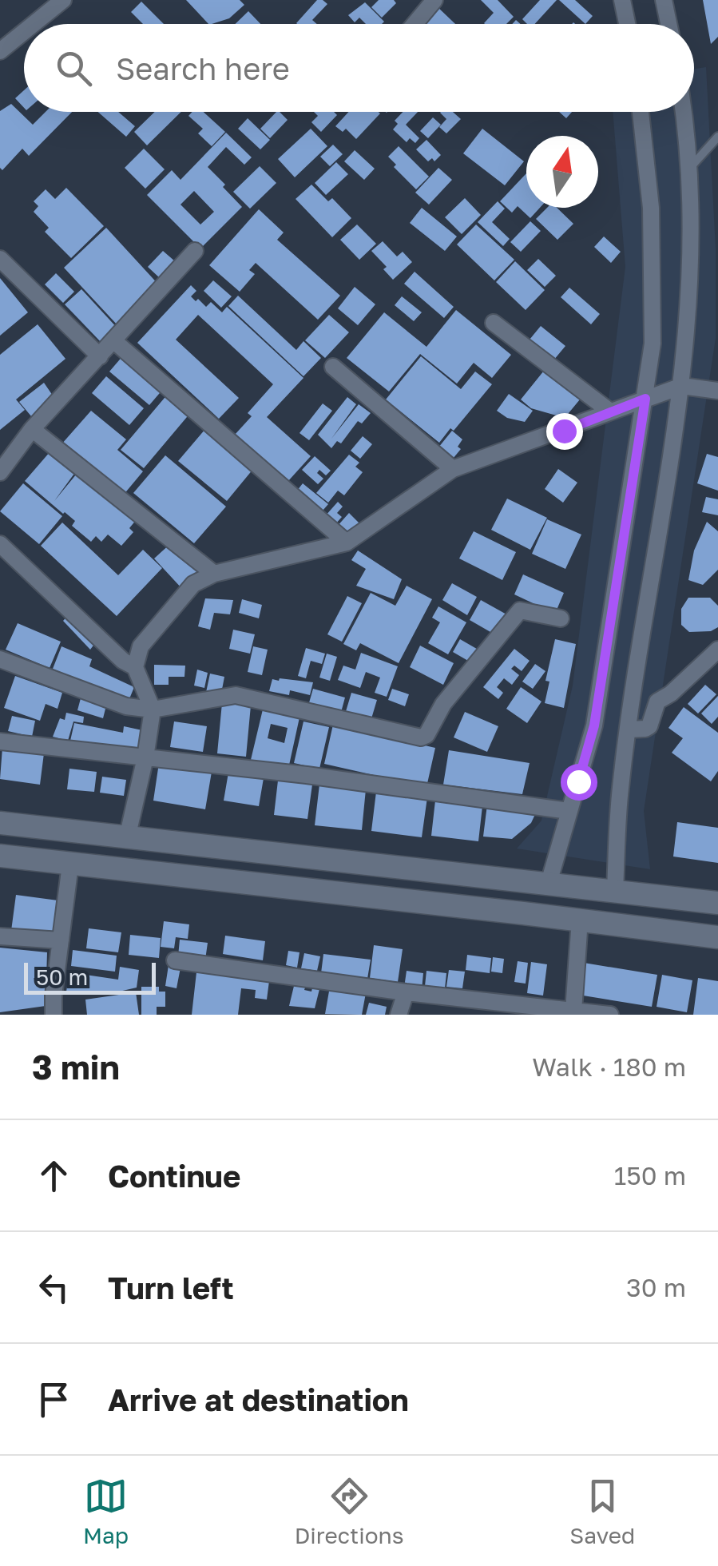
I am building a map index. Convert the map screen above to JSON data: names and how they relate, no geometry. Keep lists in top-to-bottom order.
{
  "scale_bar": "50 m",
  "north": "top",
  "page": {
    "search": "Search here",
    "scale": "50 m",
    "heading": ["3 min", "Walk · 180 m"],
    "list": [
      ["Continue", "150 m"],
      ["Turn left", "30 m"],
      "Arrive at destination"
    ],
    "nav": ["Map", "Directions", "Saved"]
  }
}
